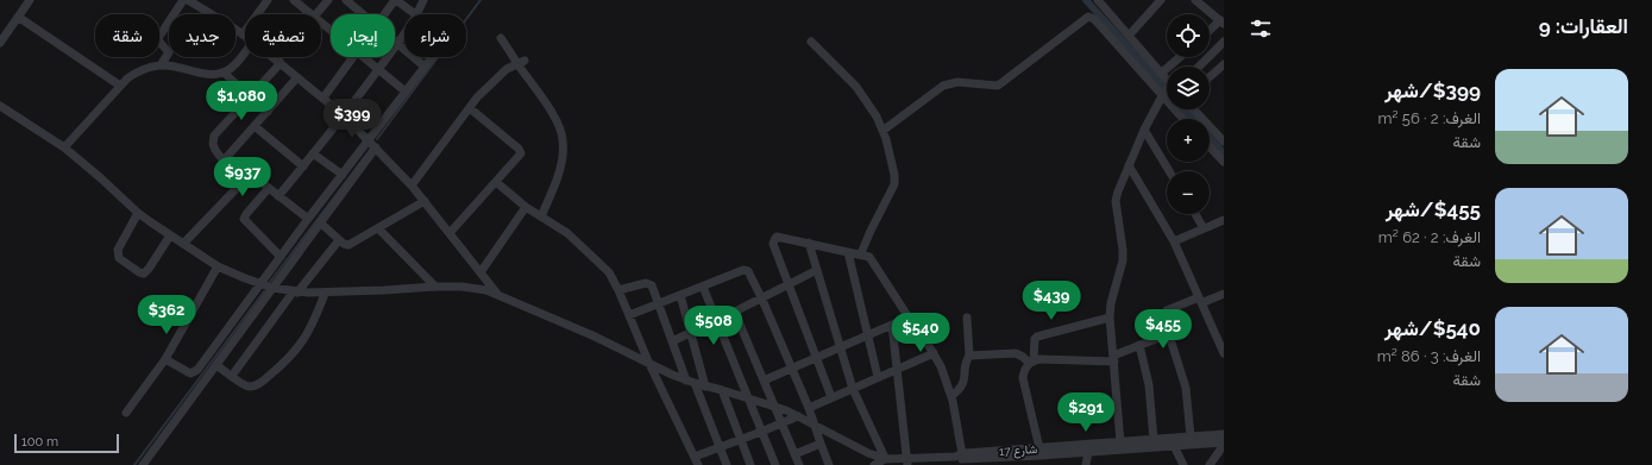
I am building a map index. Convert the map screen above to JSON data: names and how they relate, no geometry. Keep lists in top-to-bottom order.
{
  "streets": {
    "street": ["شارع 17"]
  },
  "scale_bar": "100 m",
  "page": {
    "heading": "العقارات: 9",
    "map_buttons": ["+", "−"],
    "chip": [
      "شراء",
      "إيجار",
      "تصفية",
      "جديد",
      "شقة"
    ],
    "list": [
      {
        "name": "$399/شهر",
        "note": "الغرف: 2 · 56 m² · شقة"
      },
      {
        "name": "$455/شهر",
        "note": "الغرف: 2 · 62 m² · شقة"
      },
      {
        "name": "$540/شهر",
        "note": "الغرف: 3 · 86 m² · شقة"
      }
    ],
    "price": [
      "$1,080",
      "$399",
      "$937",
      "$439",
      "$362",
      "$508",
      "$455",
      "$540",
      "$291"
    ],
    "scale": "100 m"
  }
}
